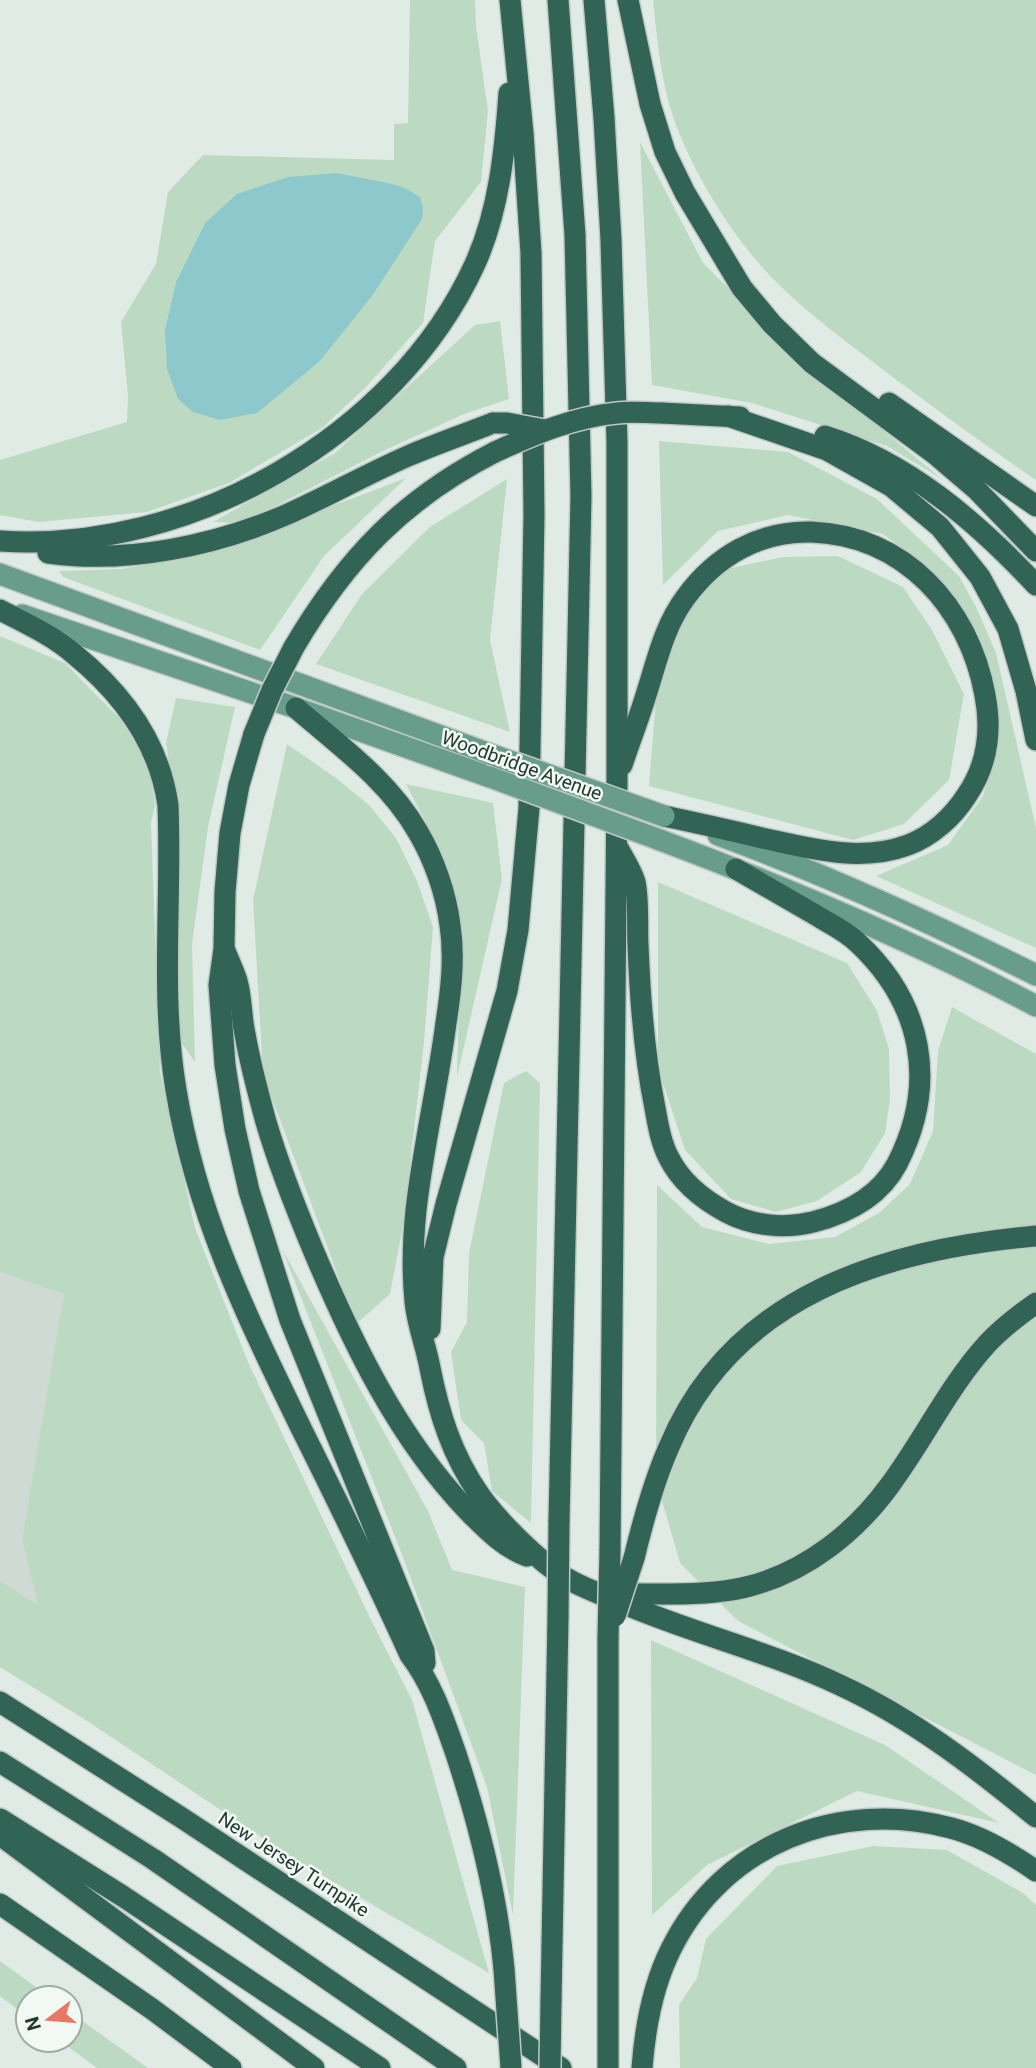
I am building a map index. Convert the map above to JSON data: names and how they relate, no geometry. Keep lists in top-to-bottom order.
{
  "streets": {
    "highway": ["New Jersey Turnpike"],
    "main road": ["Woodbridge Avenue"]
  },
  "north": "left"
}
